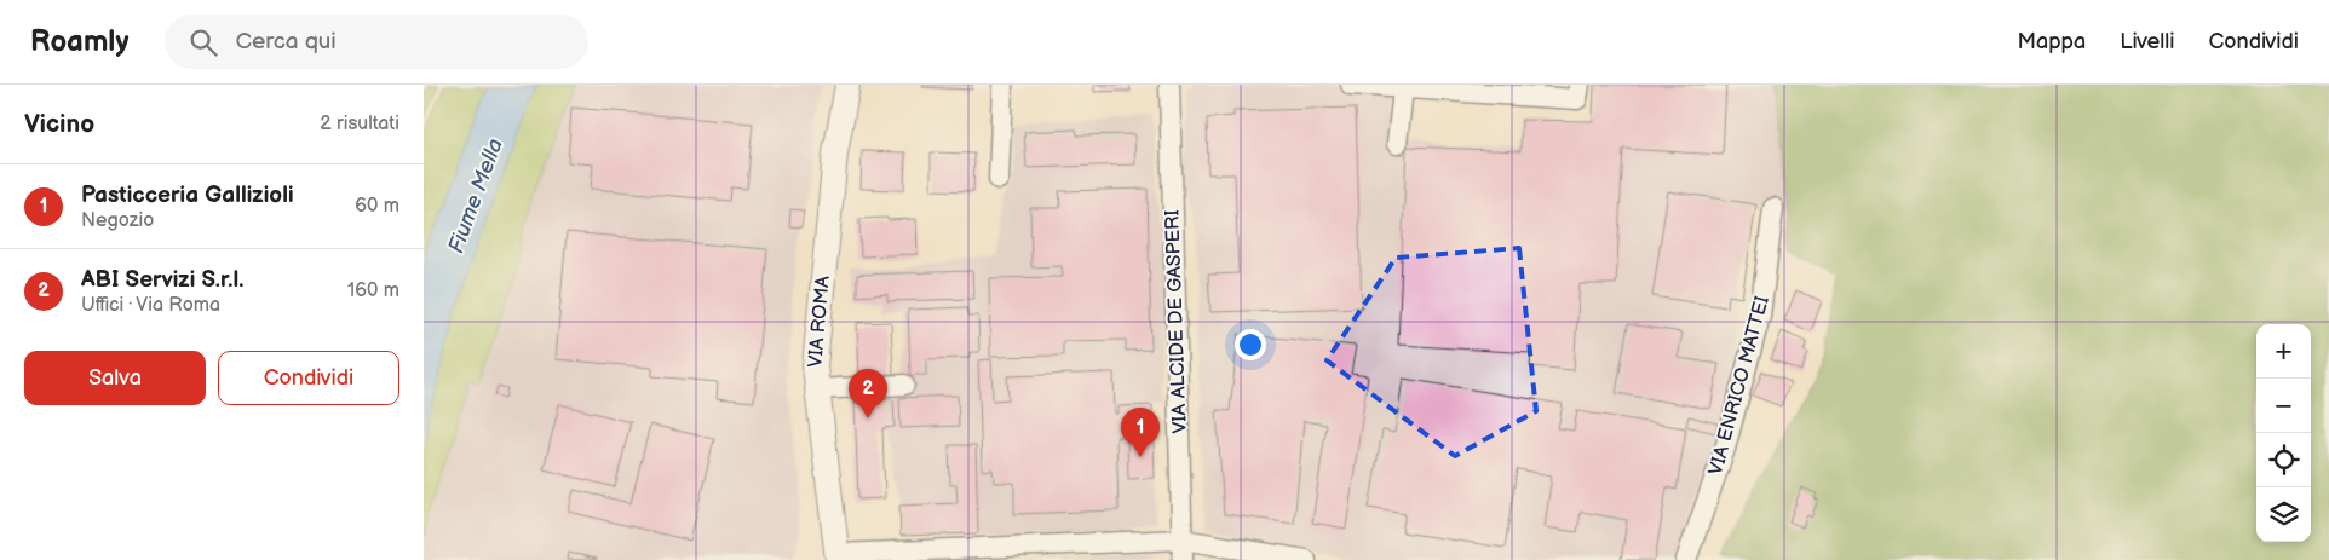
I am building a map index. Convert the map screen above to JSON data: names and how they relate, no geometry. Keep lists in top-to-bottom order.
{
  "streets": {
    "street": ["VIA ROMA", "VIA ALCIDE DE GASPERI", "VIA ENRICO MATTEI"]
  },
  "water": ["Fiume Mella"],
  "page": {
    "header": "Roamly",
    "search": "Cerca qui",
    "nav": ["Mappa", "Livelli", "Condividi"],
    "heading": ["Vicino", "2 risultati"],
    "list": [
      {
        "mark": "1",
        "name": "Pasticceria Gallizioli",
        "note": "Negozio",
        "value": "60 m"
      },
      {
        "mark": "2",
        "name": "ABI Servizi S.r.l.",
        "note": "Uffici · Via Roma",
        "value": "160 m"
      }
    ],
    "map_buttons": ["+", "−"],
    "buttons": ["Salva", "Condividi"],
    "pins": ["2", "1"]
  }
}
